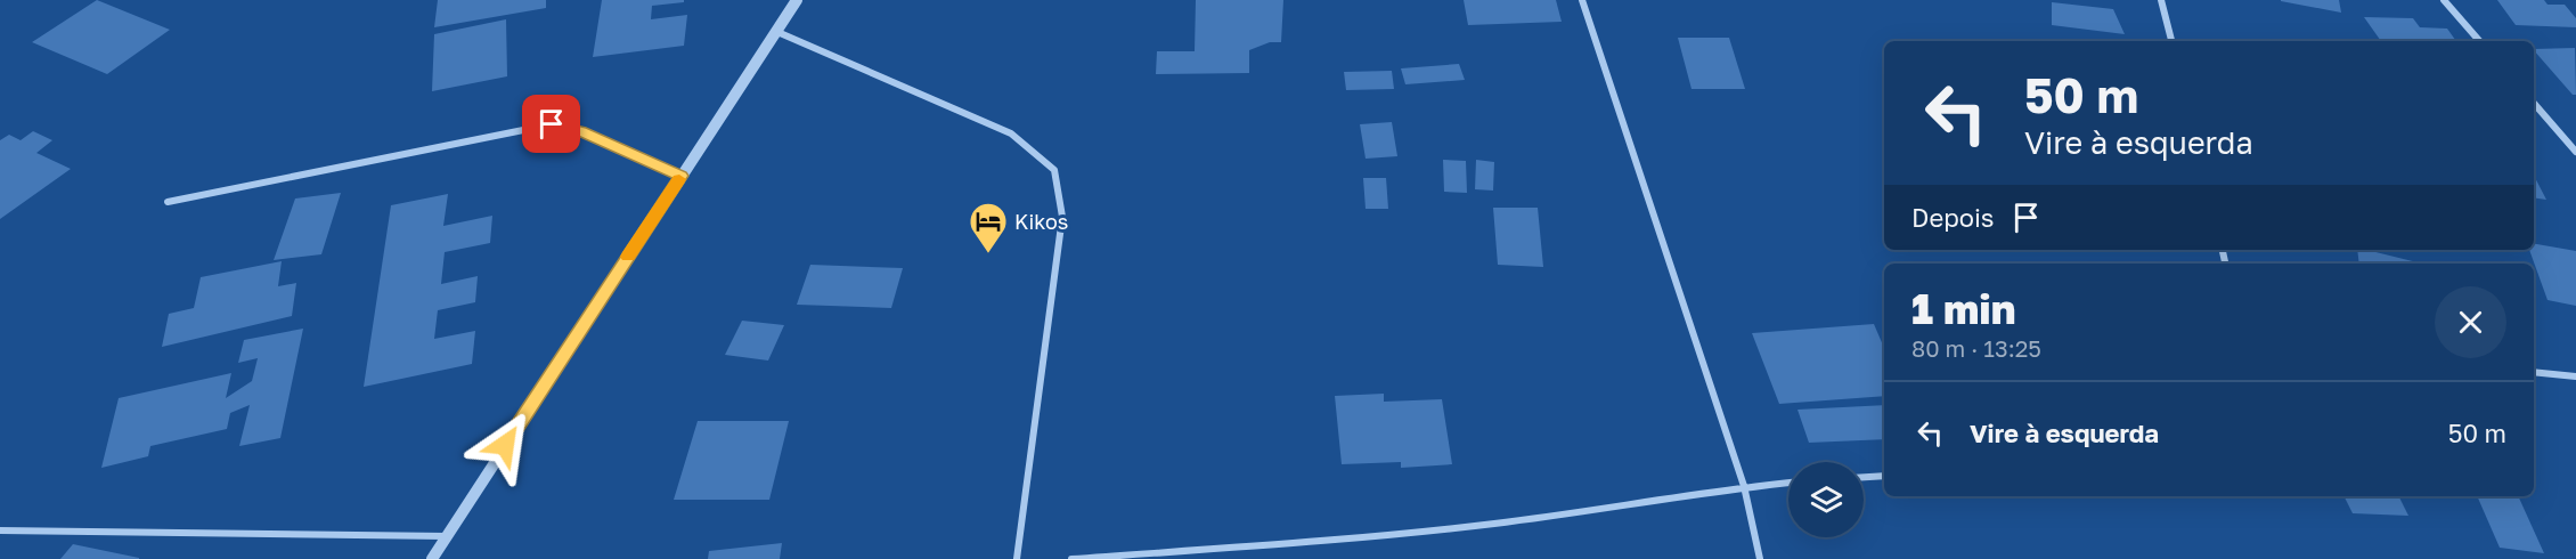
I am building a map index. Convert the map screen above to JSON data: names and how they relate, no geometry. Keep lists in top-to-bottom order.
{
  "places": {
    "hotel": ["Kikos"]
  },
  "page": {
    "turn": ["50 m", "Vire à esquerda"],
    "then": "Depois",
    "heading": ["1 min", "80 m · 13:25"],
    "list": [
      {
        "name": "Vire à esquerda",
        "value": "50 m"
      }
    ]
  }
}
